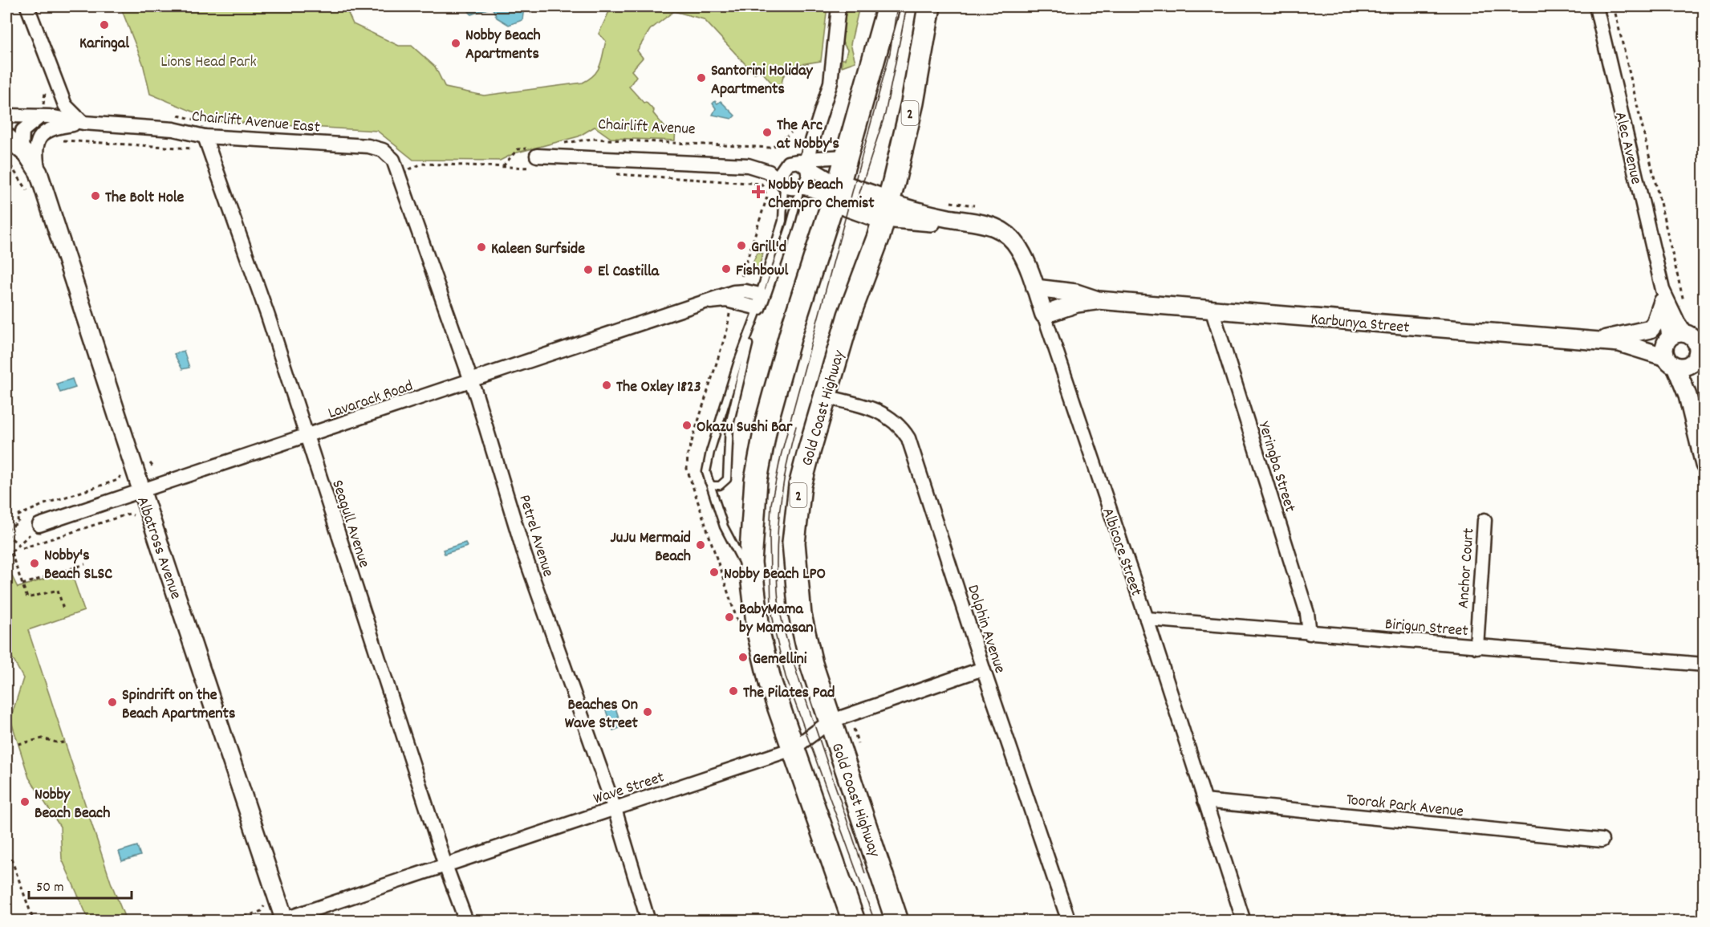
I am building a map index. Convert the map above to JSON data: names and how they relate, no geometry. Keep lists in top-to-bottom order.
{
  "streets": {
    "highway": ["2", "Gold Coast Highway"],
    "street": [
      "Chairlift Avenue East",
      "Alec Avenue",
      "Karbunya Street",
      "Lavarack Road",
      "Yeringba Street",
      "Seagull Avenue",
      "Petrel Avenue",
      "Albatross Avenue",
      "Albicore Street",
      "Anchor Court",
      "Birigun Street",
      "Dolphin Avenue",
      "Wave Street",
      "Toorak Park Avenue"
    ],
    "path": ["Chairlift Avenue"]
  },
  "crossings": [
    ["Chairlift Avenue East", "Seagull Avenue"],
    ["Chairlift Avenue East", "Petrel Avenue"],
    ["Alec Avenue", "Karbunya Street"],
    ["Karbunya Street", "Yeringba Street"],
    ["Karbunya Street", "Albicore Street"],
    ["Lavarack Road", "Seagull Avenue"],
    ["Lavarack Road", "Petrel Avenue"],
    ["Lavarack Road", "Albatross Avenue"],
    ["Gold Coast Highway", "Albicore Street"],
    ["Gold Coast Highway", "Dolphin Avenue"],
    ["Gold Coast Highway", "Wave Street"],
    ["Yeringba Street", "Birigun Street"],
    ["Seagull Avenue", "Wave Street"],
    ["Petrel Avenue", "Wave Street"],
    ["Albatross Avenue", "Wave Street"],
    ["Albicore Street", "Birigun Street"],
    ["Albicore Street", "Toorak Park Avenue"],
    ["Anchor Court", "Birigun Street"],
    ["Dolphin Avenue", "Wave Street"]
  ],
  "parks": ["Lions Head Park"],
  "places": {
    "other": [
      "Karingal",
      "Nobby Beach Apartments",
      "Santorini Holiday Apartments",
      "The Arc at Nobby's",
      "The Bolt Hole",
      "Grill'd",
      "Kaleen Surfside",
      "Fishbowl",
      "El Castilla",
      "The Oxley 1823",
      "Okazu Sushi Bar",
      "JuJu Mermaid Beach",
      "Nobby's Beach SLSC",
      "Nobby Beach LPO",
      "BabyMama by Mamasan",
      "Gemellini",
      "The Pilates Pad",
      "Spindrift on the Beach Apartments",
      "Beaches On Wave Street",
      "Nobby Beach Beach"
    ],
    "health": ["Nobby Beach Chempro Chemist"]
  },
  "scale_bar": "50 m"
}
